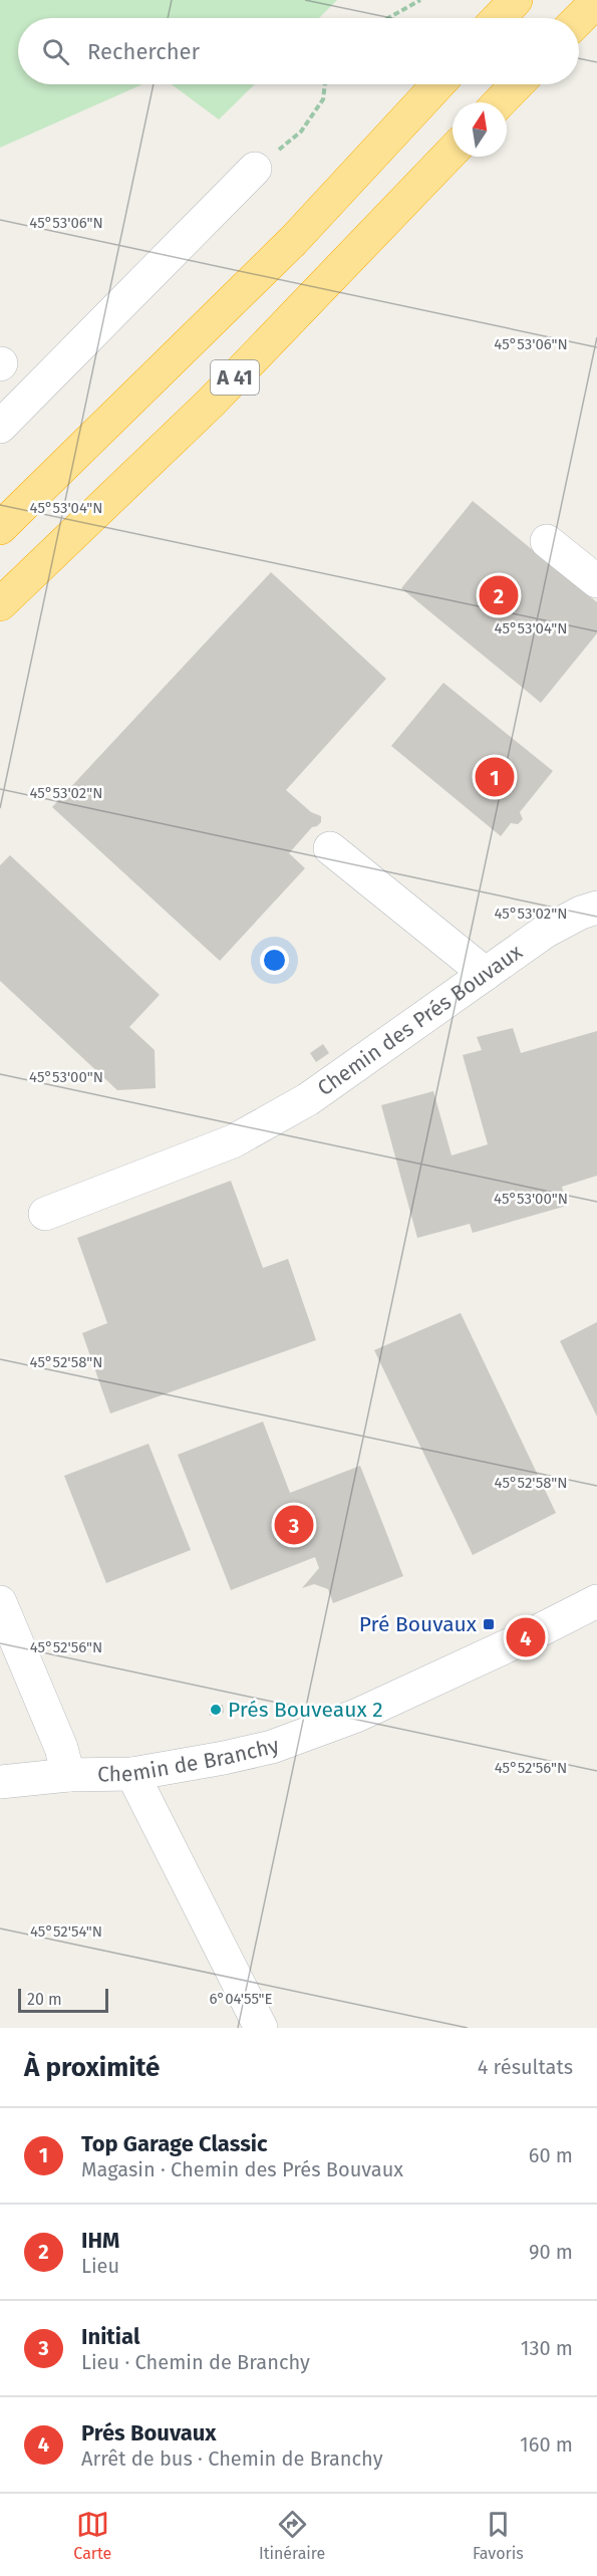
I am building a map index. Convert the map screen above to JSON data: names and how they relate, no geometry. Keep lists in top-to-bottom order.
{
  "streets": {
    "highway": ["A 41"],
    "street": ["Chemin des Prés Bouvaux", "Chemin de Branchy"]
  },
  "places": {
    "transit": ["Pré Bouvaux"],
    "other": ["Prés Bouveaux 2"]
  },
  "scale_bar": "20 m",
  "north": "top",
  "page": {
    "search": "Rechercher",
    "pins": [
      "2",
      "1",
      "3",
      "4"
    ],
    "scale": "20 m",
    "heading": ["À proximité", "4 résultats"],
    "list": [
      {
        "mark": "1",
        "name": "Top Garage Classic",
        "note": "Magasin · Chemin des Prés Bouvaux",
        "value": "60 m"
      },
      {
        "mark": "2",
        "name": "IHM",
        "note": "Lieu",
        "value": "90 m"
      },
      {
        "mark": "3",
        "name": "Initial",
        "note": "Lieu · Chemin de Branchy",
        "value": "130 m"
      },
      {
        "mark": "4",
        "name": "Prés Bouvaux",
        "note": "Arrêt de bus · Chemin de Branchy",
        "value": "160 m"
      }
    ],
    "nav": ["Carte", "Itinéraire", "Favoris"]
  },
  "coordinates": [
    "45°53'06\"N",
    "45°53'04\"N",
    "45°53'02\"N",
    "45°53'00\"N",
    "45°52'58\"N",
    "45°52'56\"N",
    "45°52'54\"N",
    "6°04'55\"E"
  ]
}
